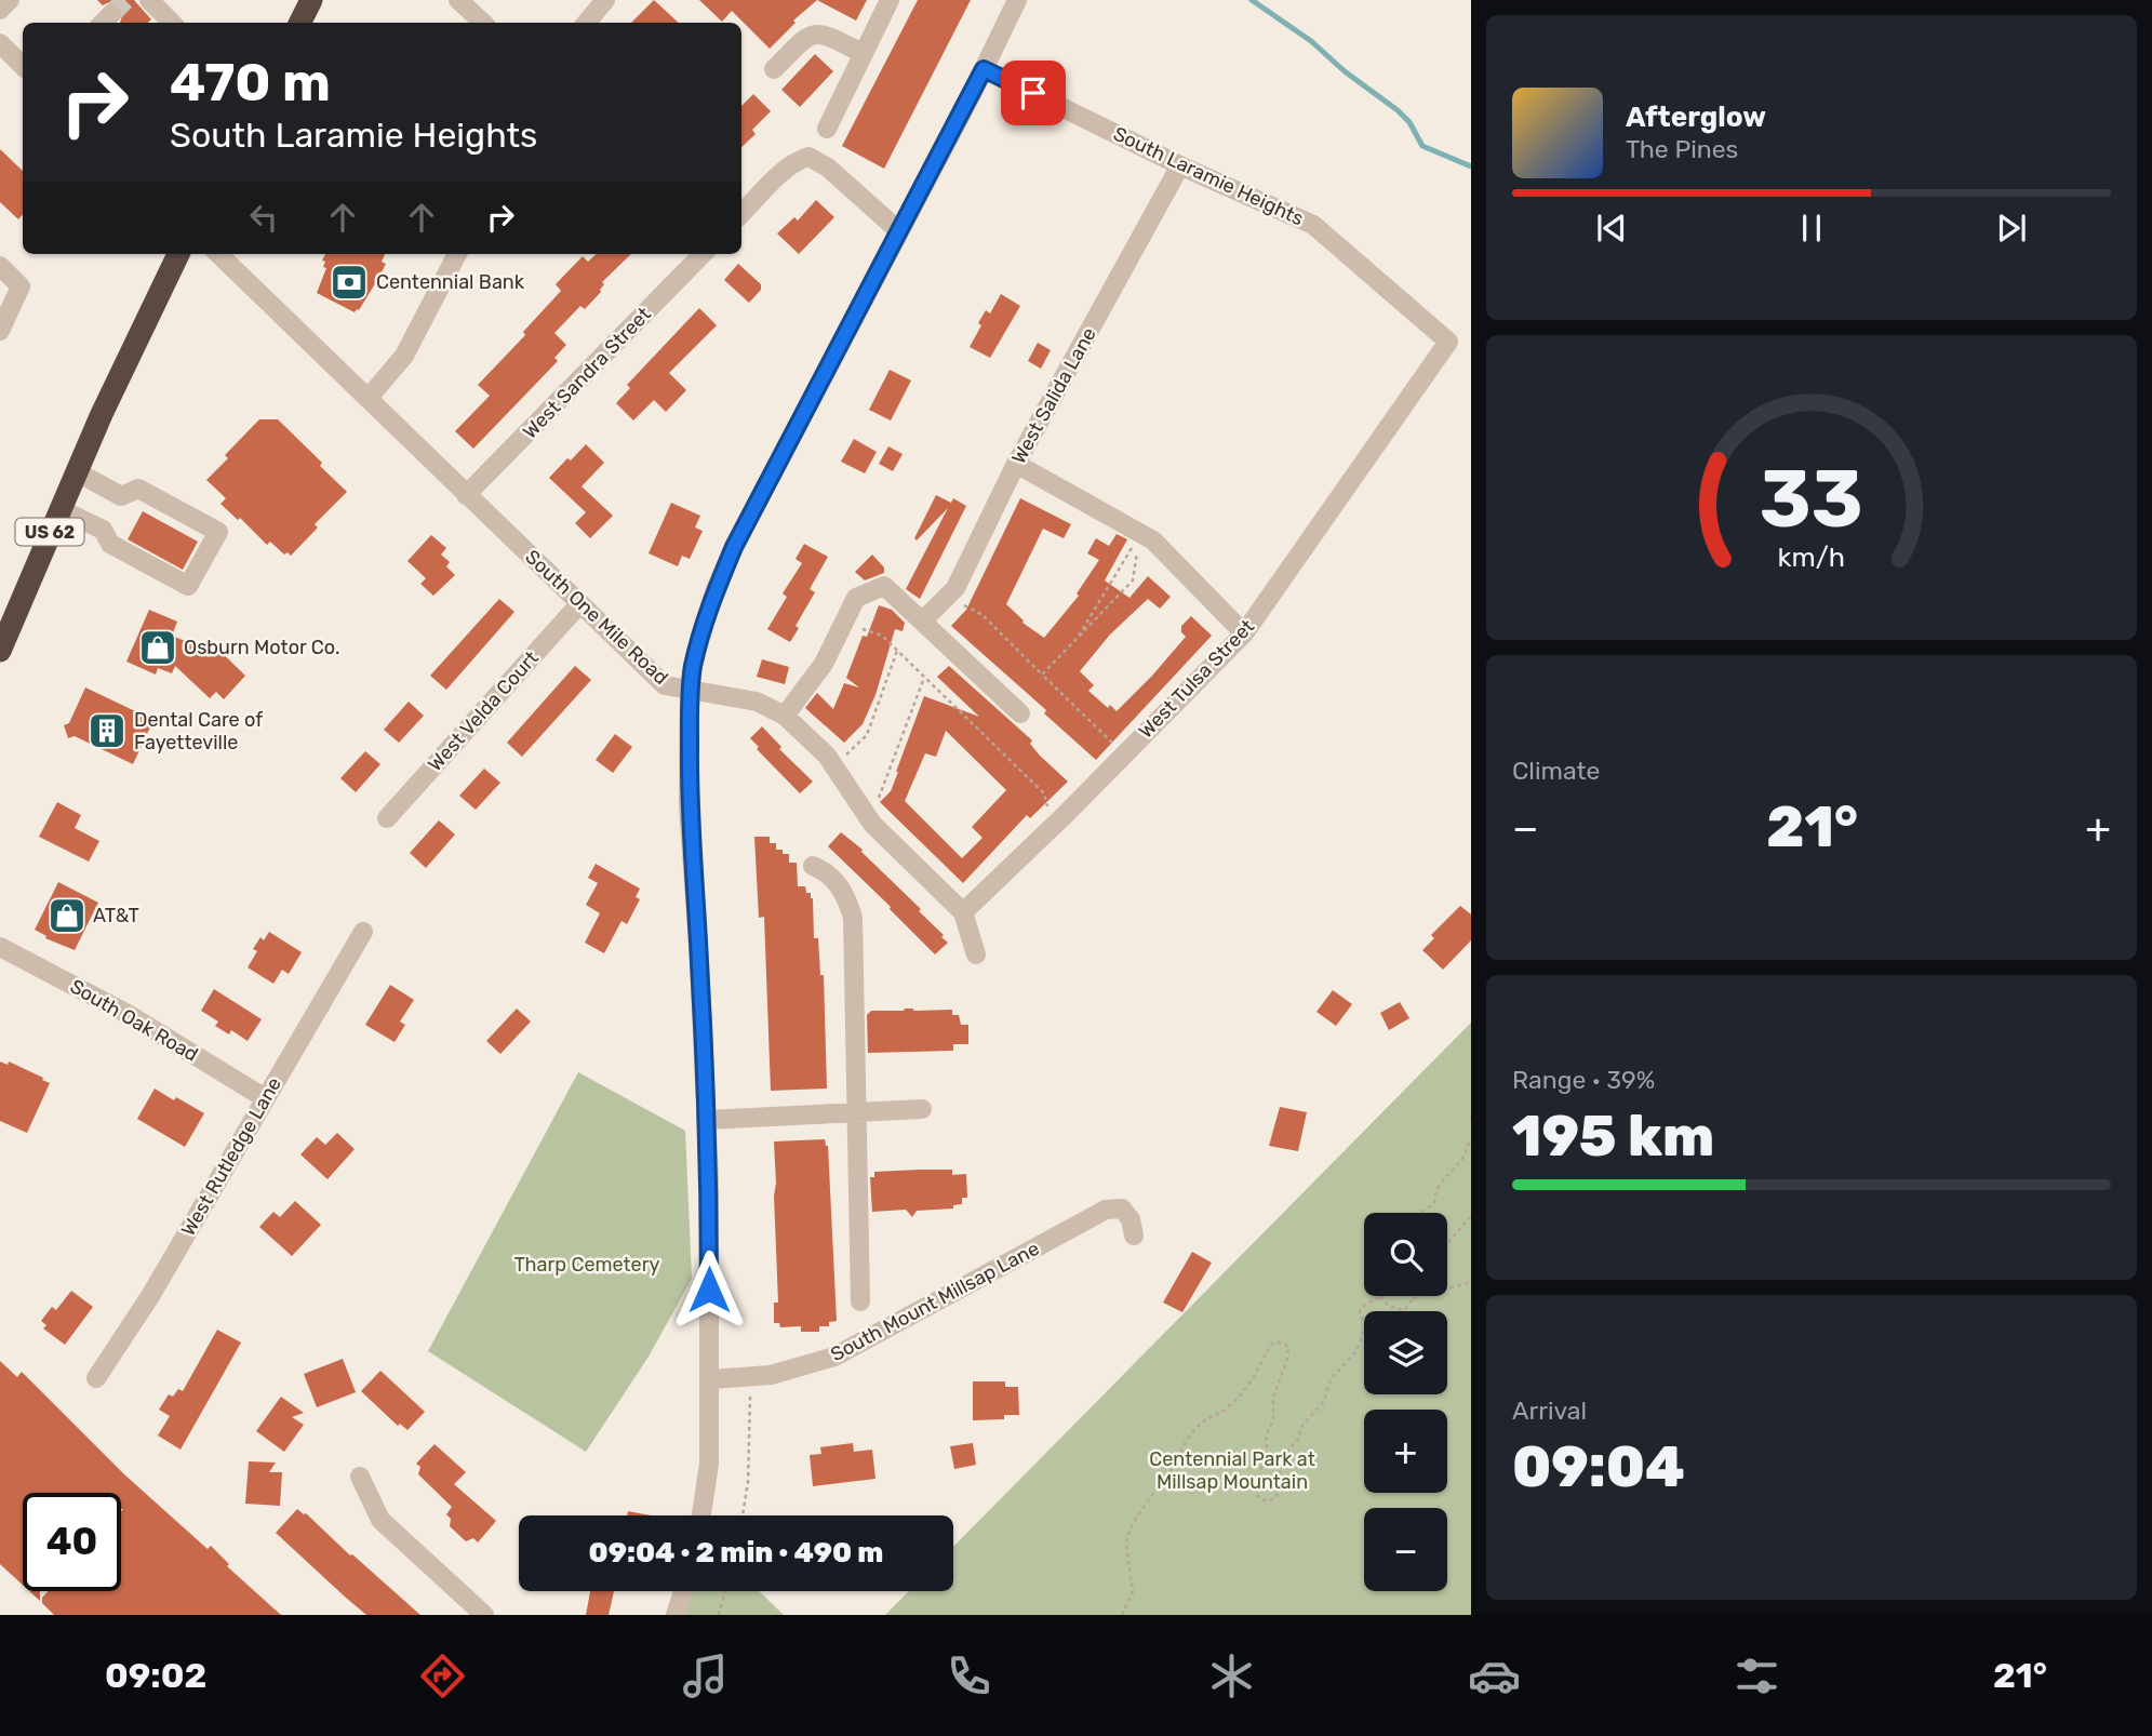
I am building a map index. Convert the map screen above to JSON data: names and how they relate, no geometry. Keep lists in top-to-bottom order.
{
  "streets": {
    "highway": ["US 62"],
    "street": [
      "South Laramie Heights",
      "West Sandra Street",
      "West Salida Lane",
      "South One Mile Road",
      "West Tulsa Street",
      "West Velda Court",
      "South Oak Road",
      "West Rutledge Lane",
      "South Mount Millsap Lane"
    ]
  },
  "crossings": [
    ["South Laramie Heights", "West Salida Lane"],
    ["South Laramie Heights", "West Tulsa Street"],
    ["West Sandra Street", "South One Mile Road"],
    ["South One Mile Road", "West Tulsa Street"],
    ["South One Mile Road", "West Velda Court"],
    ["South Oak Road", "West Rutledge Lane"]
  ],
  "parks": ["Tharp Cemetery", "Centennial Park at Millsap Mountain"],
  "places": {
    "bank": ["Centennial Bank"],
    "shop": ["Osburn Motor Co.", "AT&T"],
    "building": ["Dental Care of Fayetteville"]
  },
  "page": {
    "turn": ["470 m", "South Laramie Heights"],
    "song": ["Afterglow", "The Pines"],
    "tile": [
      "Climate",
      ["Range · 39%", "195 km"],
      ["Arrival", "09:04"]
    ],
    "heat": ["−", "21°", "+"],
    "map_buttons": ["+", "−"],
    "limit": "40",
    "trip": "09:04 · 2 min · 490 m",
    "tabs": ["09:02", "21°"],
    "gauge": ["33", "km/h"]
  }
}
